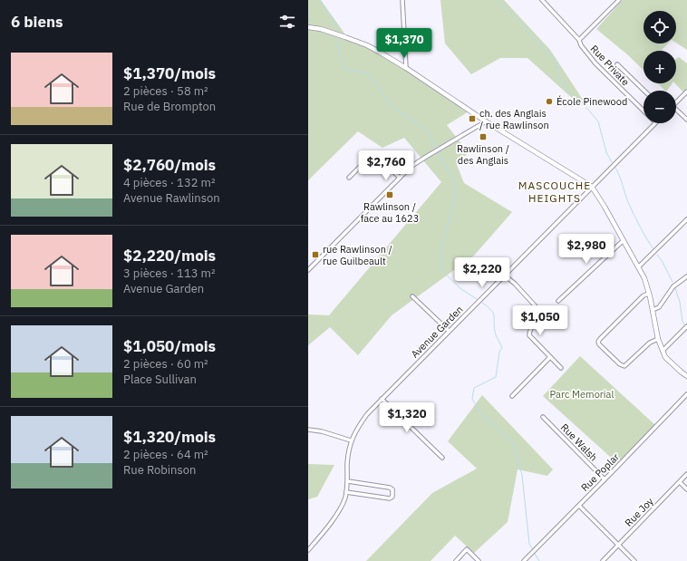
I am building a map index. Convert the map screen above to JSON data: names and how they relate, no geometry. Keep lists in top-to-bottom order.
{
  "streets": {
    "street": [
      "Rue Private",
      "Avenue Garden",
      "Rue Walsh",
      "Rue Poplar",
      "Rue Joy"
    ]
  },
  "crossings": [
    ["Rue Walsh", "Rue Poplar"]
  ],
  "districts": ["MASCOUCHE HEIGHTS"],
  "parks": ["Parc Memorial"],
  "places": {
    "other": ["École Pinewood"],
    "transit": [
      "ch. des Anglais / rue Rawlinson",
      "Rawlinson / des Anglais",
      "Rawlinson / face au 1623",
      "rue Rawlinson / rue Guilbeault"
    ]
  },
  "page": {
    "heading": "6 biens",
    "map_buttons": ["+", "−"],
    "price": [
      "$1,370",
      "$2,760",
      "$2,980",
      "$2,220",
      "$1,050",
      "$1,320"
    ],
    "list": [
      {
        "name": "$1,370/mois",
        "note": "2 pièces · 58 m² · Rue de Brompton"
      },
      {
        "name": "$2,760/mois",
        "note": "4 pièces · 132 m² · Avenue Rawlinson"
      },
      {
        "name": "$2,220/mois",
        "note": "3 pièces · 113 m² · Avenue Garden"
      },
      {
        "name": "$1,050/mois",
        "note": "2 pièces · 60 m² · Place Sullivan"
      },
      {
        "name": "$1,320/mois",
        "note": "2 pièces · 64 m² · Rue Robinson"
      }
    ]
  }
}
